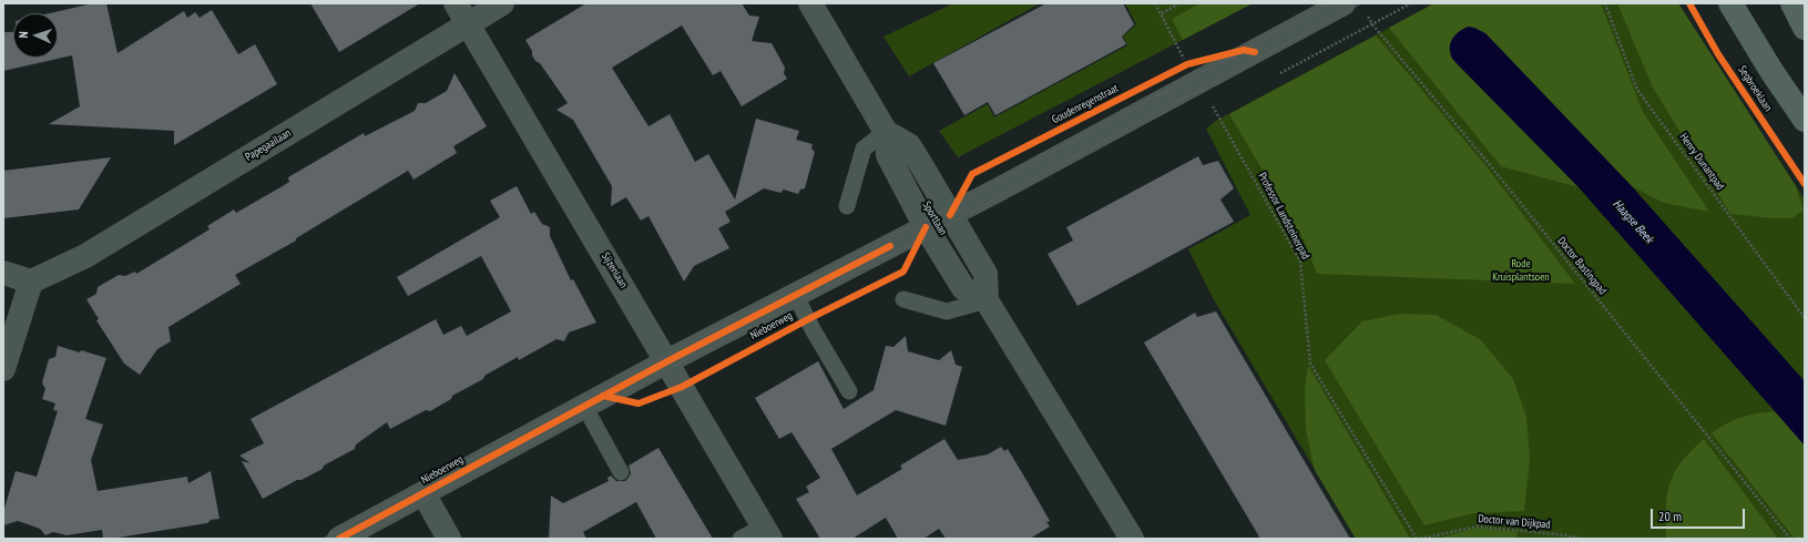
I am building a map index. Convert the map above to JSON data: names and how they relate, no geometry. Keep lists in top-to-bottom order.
{
  "streets": {
    "street": [
      "Papegaailaan",
      "Sportlaan",
      "Sijzenlaan",
      "Nieboerweg"
    ],
    "path": [
      "Henry Dunantpad",
      "Professor Landsteinerpad",
      "Doctor Bastingpad",
      "Doctor van Dijkpad"
    ],
    "cycle path": ["Segbroeklaan", "Goudenregenstraat"]
  },
  "crossings": [
    ["Papegaailaan", "Sijzenlaan"],
    ["Sportlaan", "Nieboerweg"],
    ["Sijzenlaan", "Nieboerweg"]
  ],
  "water": ["Haagse Beek"],
  "parks": ["Rode Kruisplantsoen"],
  "scale_bar": "20 m",
  "north": "left"
}
